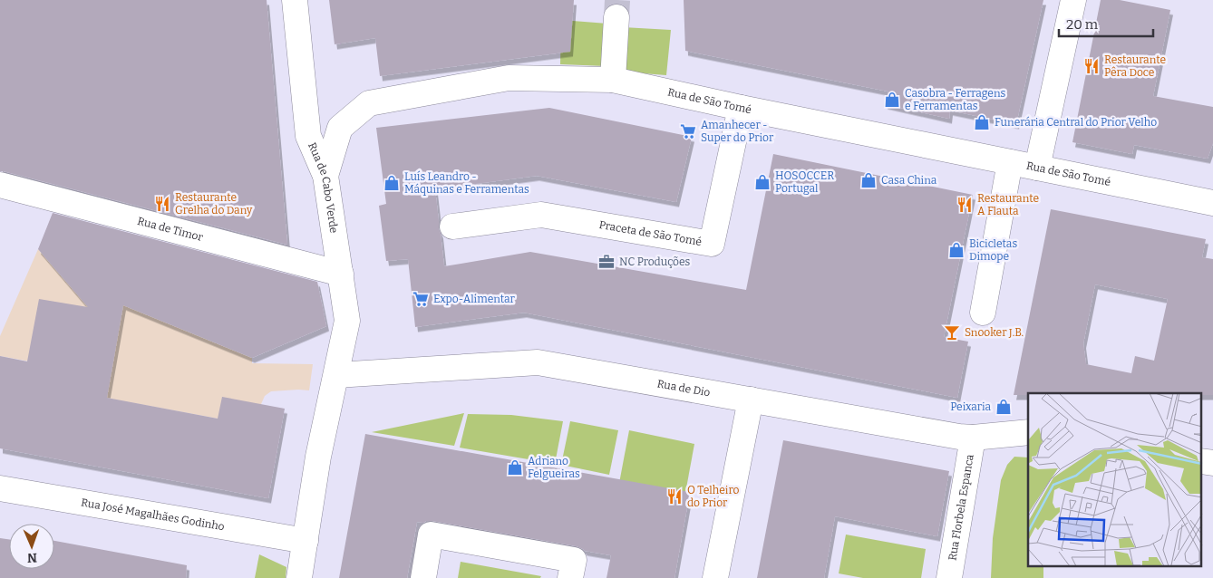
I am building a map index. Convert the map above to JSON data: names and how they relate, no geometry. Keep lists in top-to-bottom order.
{
  "streets": {
    "street": [
      "Rua de São Tomé",
      "Rua de Cabo Verde",
      "Rua de Timor",
      "Praceta de São Tomé",
      "Rua de Dio",
      "Rua Florbela Espanca",
      "Rua José Magalhães Godinho"
    ]
  },
  "crossings": [
    ["Rua de São Tomé", "Rua de Cabo Verde"],
    ["Rua de São Tomé", "Praceta de São Tomé"],
    ["Rua de Cabo Verde", "Rua de Timor"],
    ["Rua de Cabo Verde", "Rua de Dio"],
    ["Rua de Cabo Verde", "Rua José Magalhães Godinho"],
    ["Rua de Dio", "Rua Florbela Espanca"]
  ],
  "places": {
    "restaurant": [
      "Restaurante Pêra Doce",
      "Restaurante Grelha do Dany",
      "Restaurante A Flauta",
      "O Telheiro do Prior"
    ],
    "shop": [
      "Casobra - Ferragens e Ferramentas",
      "Funerária Central do Prior Velho",
      "Casa China",
      "HOSOCCER Portugal",
      "Luís Leandro - Máquinas e Ferramentas",
      "Bicicletas Dimope",
      "Peixaria",
      "Adriano Felgueiras"
    ],
    "supermarket": ["Amanhecer - Super do Prior", "Expo-Alimentar"],
    "office": ["NC Produções"],
    "bar": ["Snooker J.B."]
  },
  "scale_bar": "20 m",
  "north": "bottom"
}
